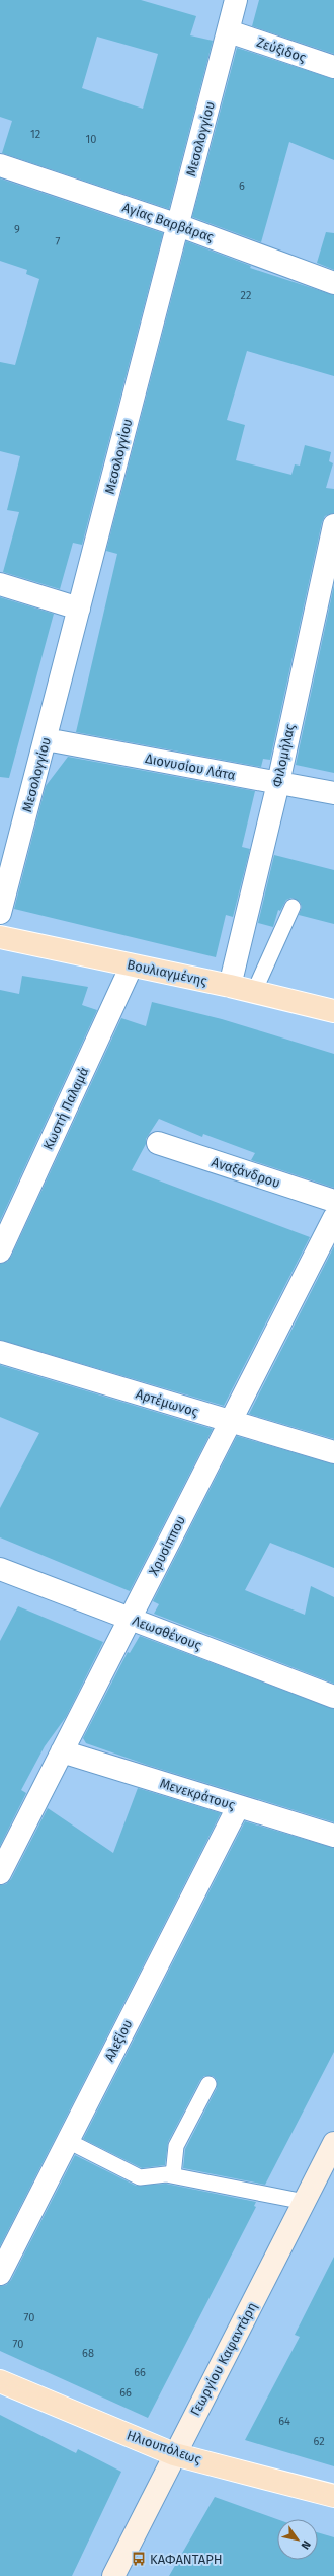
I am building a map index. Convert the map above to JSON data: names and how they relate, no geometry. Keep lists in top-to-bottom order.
{
  "streets": {
    "main road": ["Βουλιαγμένης", "Ηλιουπόλεως"],
    "street": [
      "Ζεύξιδος",
      "Μεσολογγίου",
      "Αγίας Βαρβάρας",
      "Φιλομήλας",
      "Διονυσίου Λάτα",
      "Κωστή Παλαμά",
      "Αναξάνδρου",
      "Αρτέμωνος",
      "Χρυσίππου",
      "Λεωσθένους",
      "Μενεκράτους",
      "Αλεξίου",
      "Γεωργίου Καφαντάρη"
    ]
  },
  "crossings": [
    ["Ζεύξιδος", "Μεσολογγίου"],
    ["Μεσολογγίου", "Αγίας Βαρβάρας"],
    ["Μεσολογγίου", "Διονυσίου Λάτα"],
    ["Φιλομήλας", "Διονυσίου Λάτα"],
    ["Φιλομήλας", "Βουλιαγμένης"],
    ["Βουλιαγμένης", "Κωστή Παλαμά"],
    ["Αρτέμωνος", "Χρυσίππου"],
    ["Χρυσίππου", "Λεωσθένους"],
    ["Χρυσίππου", "Μενεκράτους"],
    ["Μενεκράτους", "Αλεξίου"],
    ["Γεωργίου Καφαντάρη", "Ηλιουπόλεως"]
  ],
  "places": {
    "bus stop": ["ΚΑΦΑΝΤΑΡΗ"]
  },
  "house_numbers": [
    "12",
    "10",
    "6",
    "9",
    "7",
    "22",
    "70",
    "70",
    "68",
    "66",
    "66",
    "64",
    "62"
  ],
  "north": "bottom right"
}
